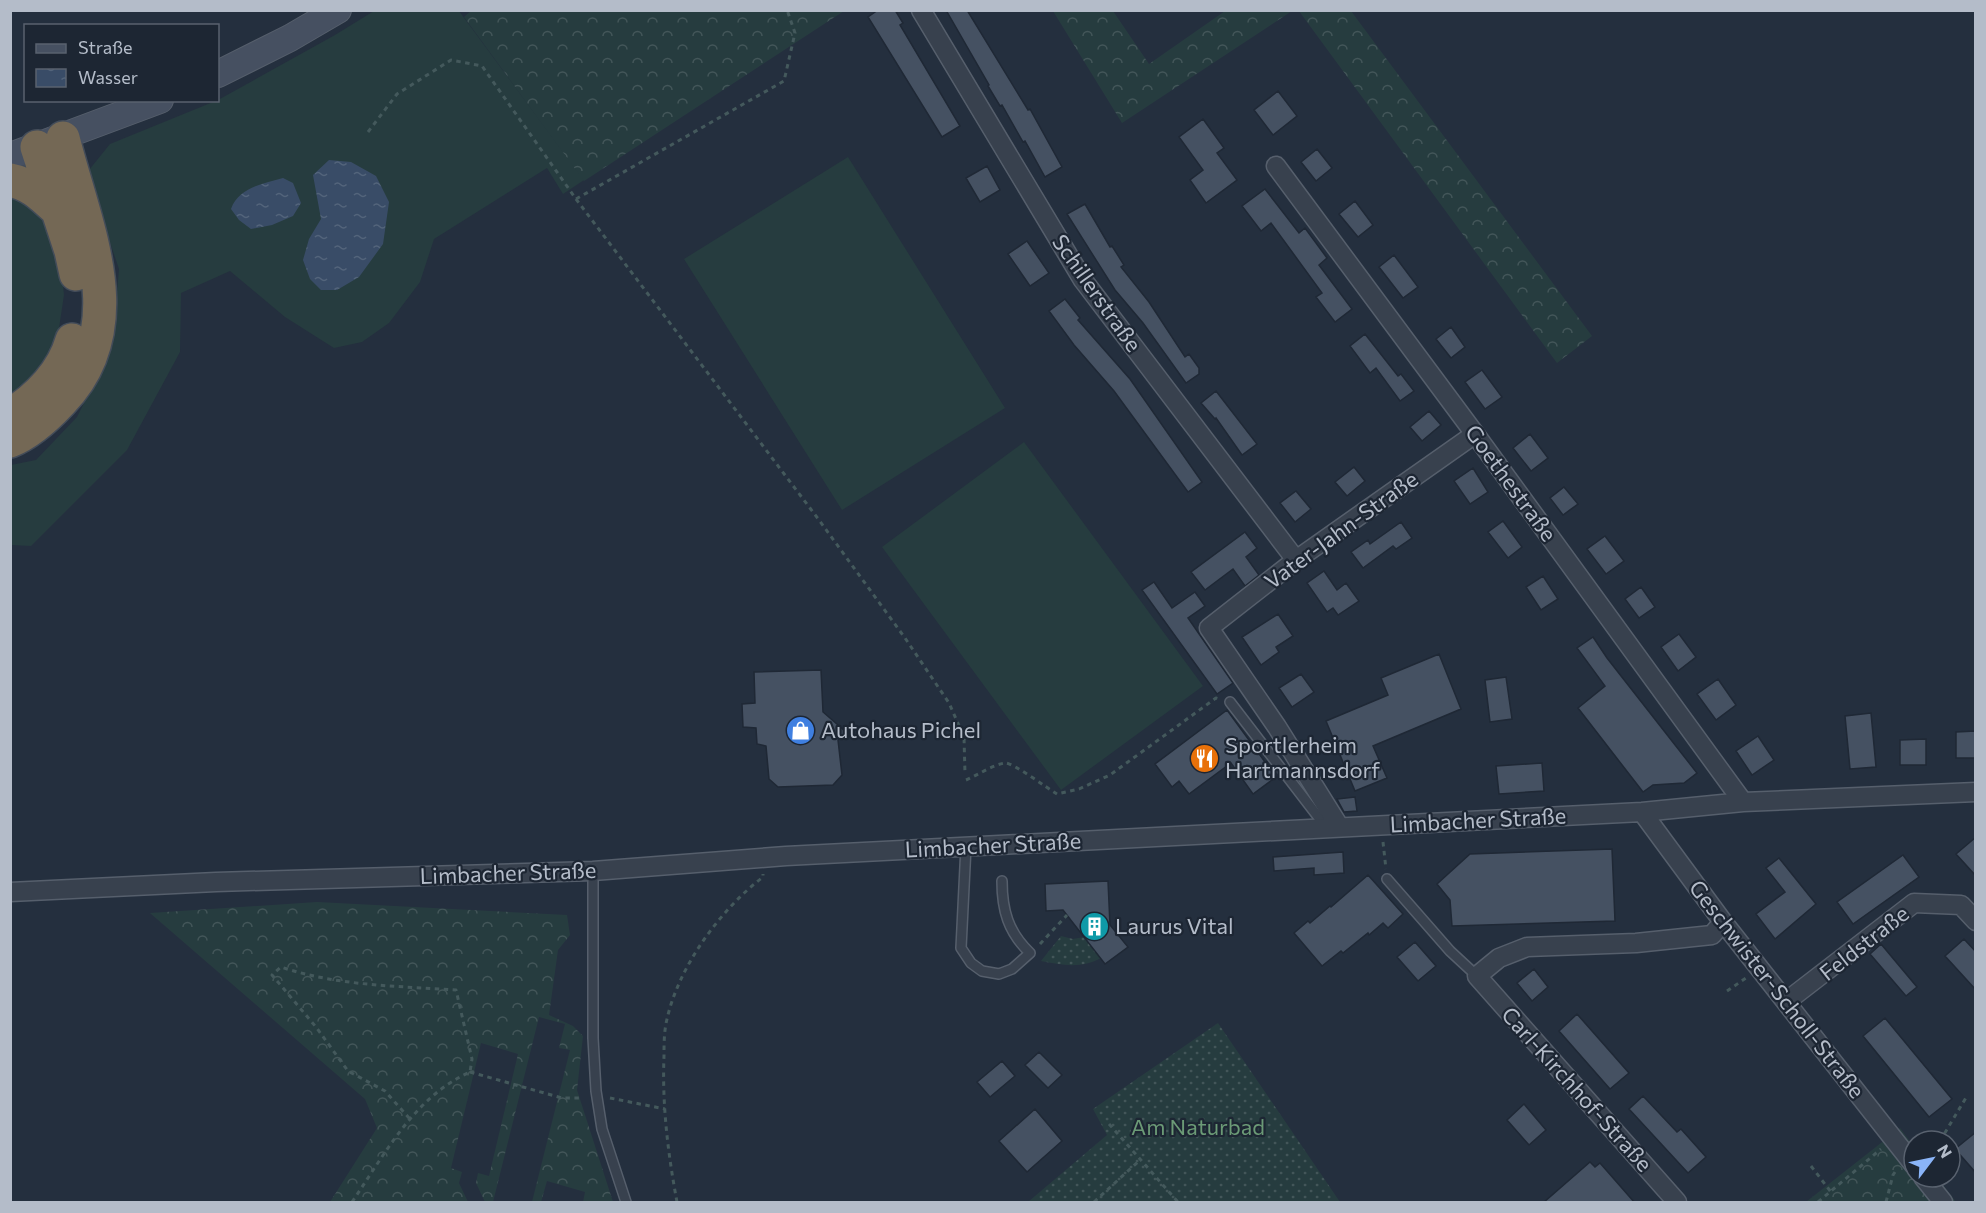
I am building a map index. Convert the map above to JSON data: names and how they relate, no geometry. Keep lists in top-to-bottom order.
{
  "streets": {
    "street": [
      "Schillerstraße",
      "Goethestraße",
      "Vater-Jahn-Straße",
      "Limbacher Straße",
      "Feldstraße",
      "Geschwister-Scholl-Straße",
      "Carl-Kirchhof-Straße"
    ]
  },
  "crossings": [
    ["Schillerstraße", "Vater-Jahn-Straße"],
    ["Goethestraße", "Vater-Jahn-Straße"],
    ["Goethestraße", "Limbacher Straße"],
    ["Vater-Jahn-Straße", "Limbacher Straße"],
    ["Limbacher Straße", "Geschwister-Scholl-Straße"],
    ["Feldstraße", "Geschwister-Scholl-Straße"]
  ],
  "parks": ["Am Naturbad"],
  "places": {
    "shop": ["Autohaus Pichel"],
    "restaurant": ["Sportlerheim Hartmannsdorf"],
    "building": ["Laurus Vital"]
  },
  "legend": ["Straße", "Wasser"],
  "north": "top right"
}
